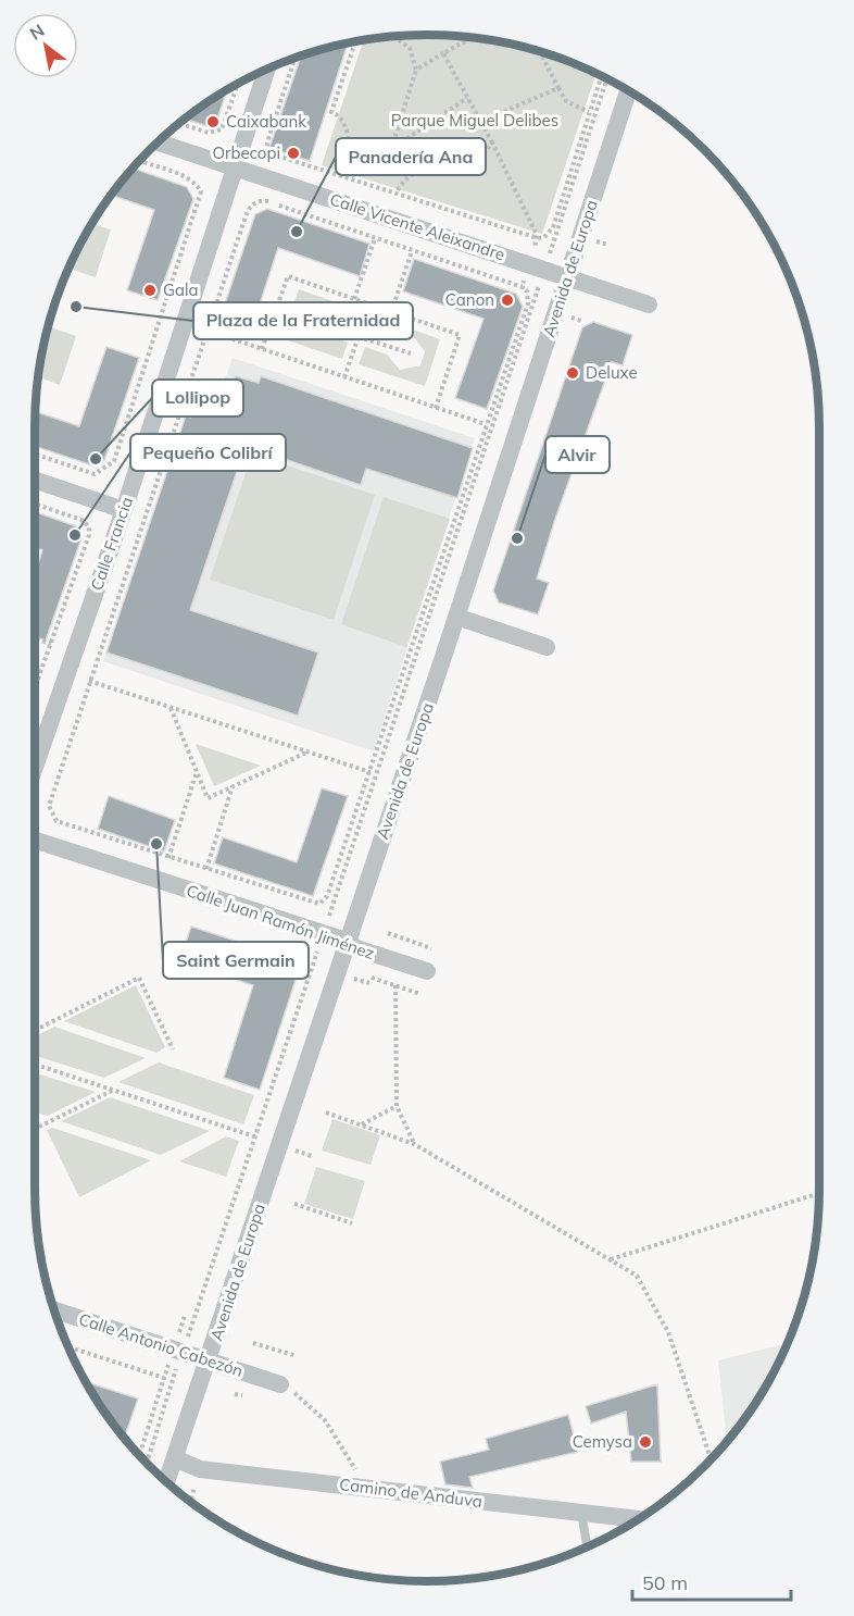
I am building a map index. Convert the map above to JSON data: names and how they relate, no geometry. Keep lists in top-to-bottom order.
{
  "streets": {
    "street": [
      "Calle Vicente Aleixandre",
      "Avenida de Europa",
      "Calle Francia",
      "Calle Juan Ramón Jiménez",
      "Calle Antonio Cabezón",
      "Camino de Anduva"
    ]
  },
  "crossings": [
    ["Calle Vicente Aleixandre", "Avenida de Europa"],
    ["Calle Vicente Aleixandre", "Calle Francia"],
    ["Avenida de Europa", "Calle Juan Ramón Jiménez"],
    ["Avenida de Europa", "Calle Antonio Cabezón"],
    ["Avenida de Europa", "Camino de Anduva"]
  ],
  "parks": ["Parque Miguel Delibes"],
  "places": [
    "Caixabank",
    "Orbecopi",
    "Panadería Ana",
    "Gala",
    "Canon",
    "Plaza de la Fraternidad",
    "Deluxe",
    "Lollipop",
    "Pequeño Colibrí",
    "Alvir",
    "Saint Germain",
    "Cemysa"
  ],
  "scale_bar": "50 m",
  "north": "top left"
}
